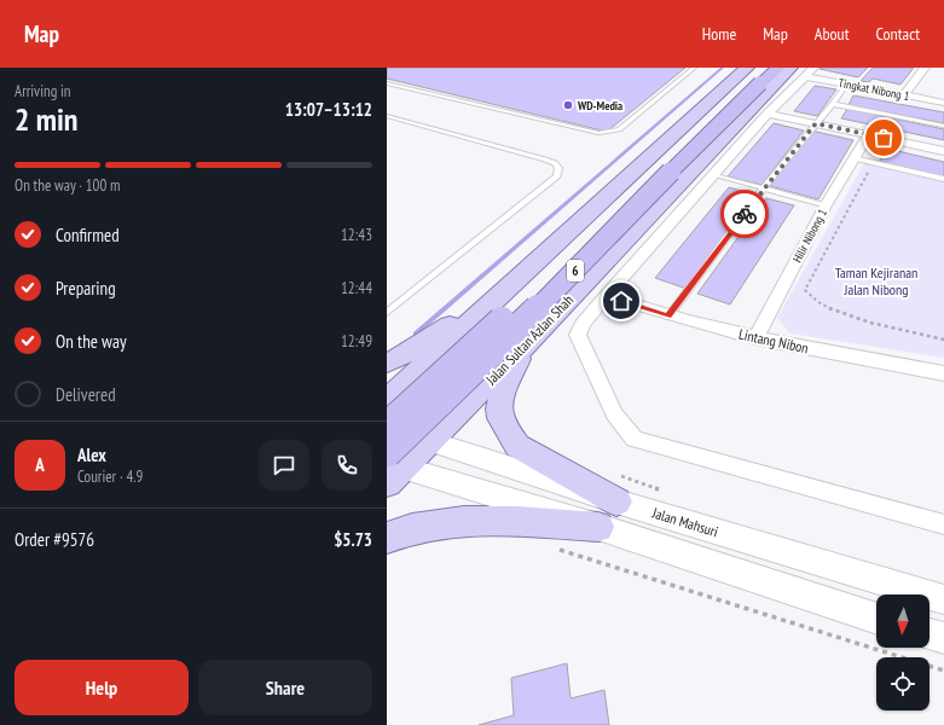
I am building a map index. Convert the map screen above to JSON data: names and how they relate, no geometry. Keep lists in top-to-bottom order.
{
  "streets": {
    "highway": ["6", "Jalan Sultan Azlan Shah"],
    "street": [
      "Tingkat Nibong 1",
      "Hilir Nibong 1",
      "Lintang Nibon",
      "Jalan Mahsuri"
    ]
  },
  "crossings": [
    ["Tingkat Nibong 1", "Jalan Sultan Azlan Shah"],
    ["Hilir Nibong 1", "Lintang Nibon"],
    ["Jalan Sultan Azlan Shah", "Jalan Mahsuri"]
  ],
  "parks": ["Taman Kejiranan Jalan Nibong"],
  "places": ["WD-Media"],
  "north": "bottom",
  "page": {
    "header": "Map",
    "nav": [
      "Home",
      "Map",
      "About",
      "Contact"
    ],
    "heading": ["2 min", "Arriving in", "13:07–13:12"],
    "panel": [
      "Alex",
      "Courier · 4.9",
      "Order #9576",
      "$5.73"
    ],
    "bar": "On the way · 100 m",
    "list": [
      ["Confirmed", "12:43"],
      ["Preparing", "12:44"],
      ["On the way", "12:49"],
      "Delivered"
    ],
    "round": "A",
    "buttons": ["Help", "Share"]
  }
}
